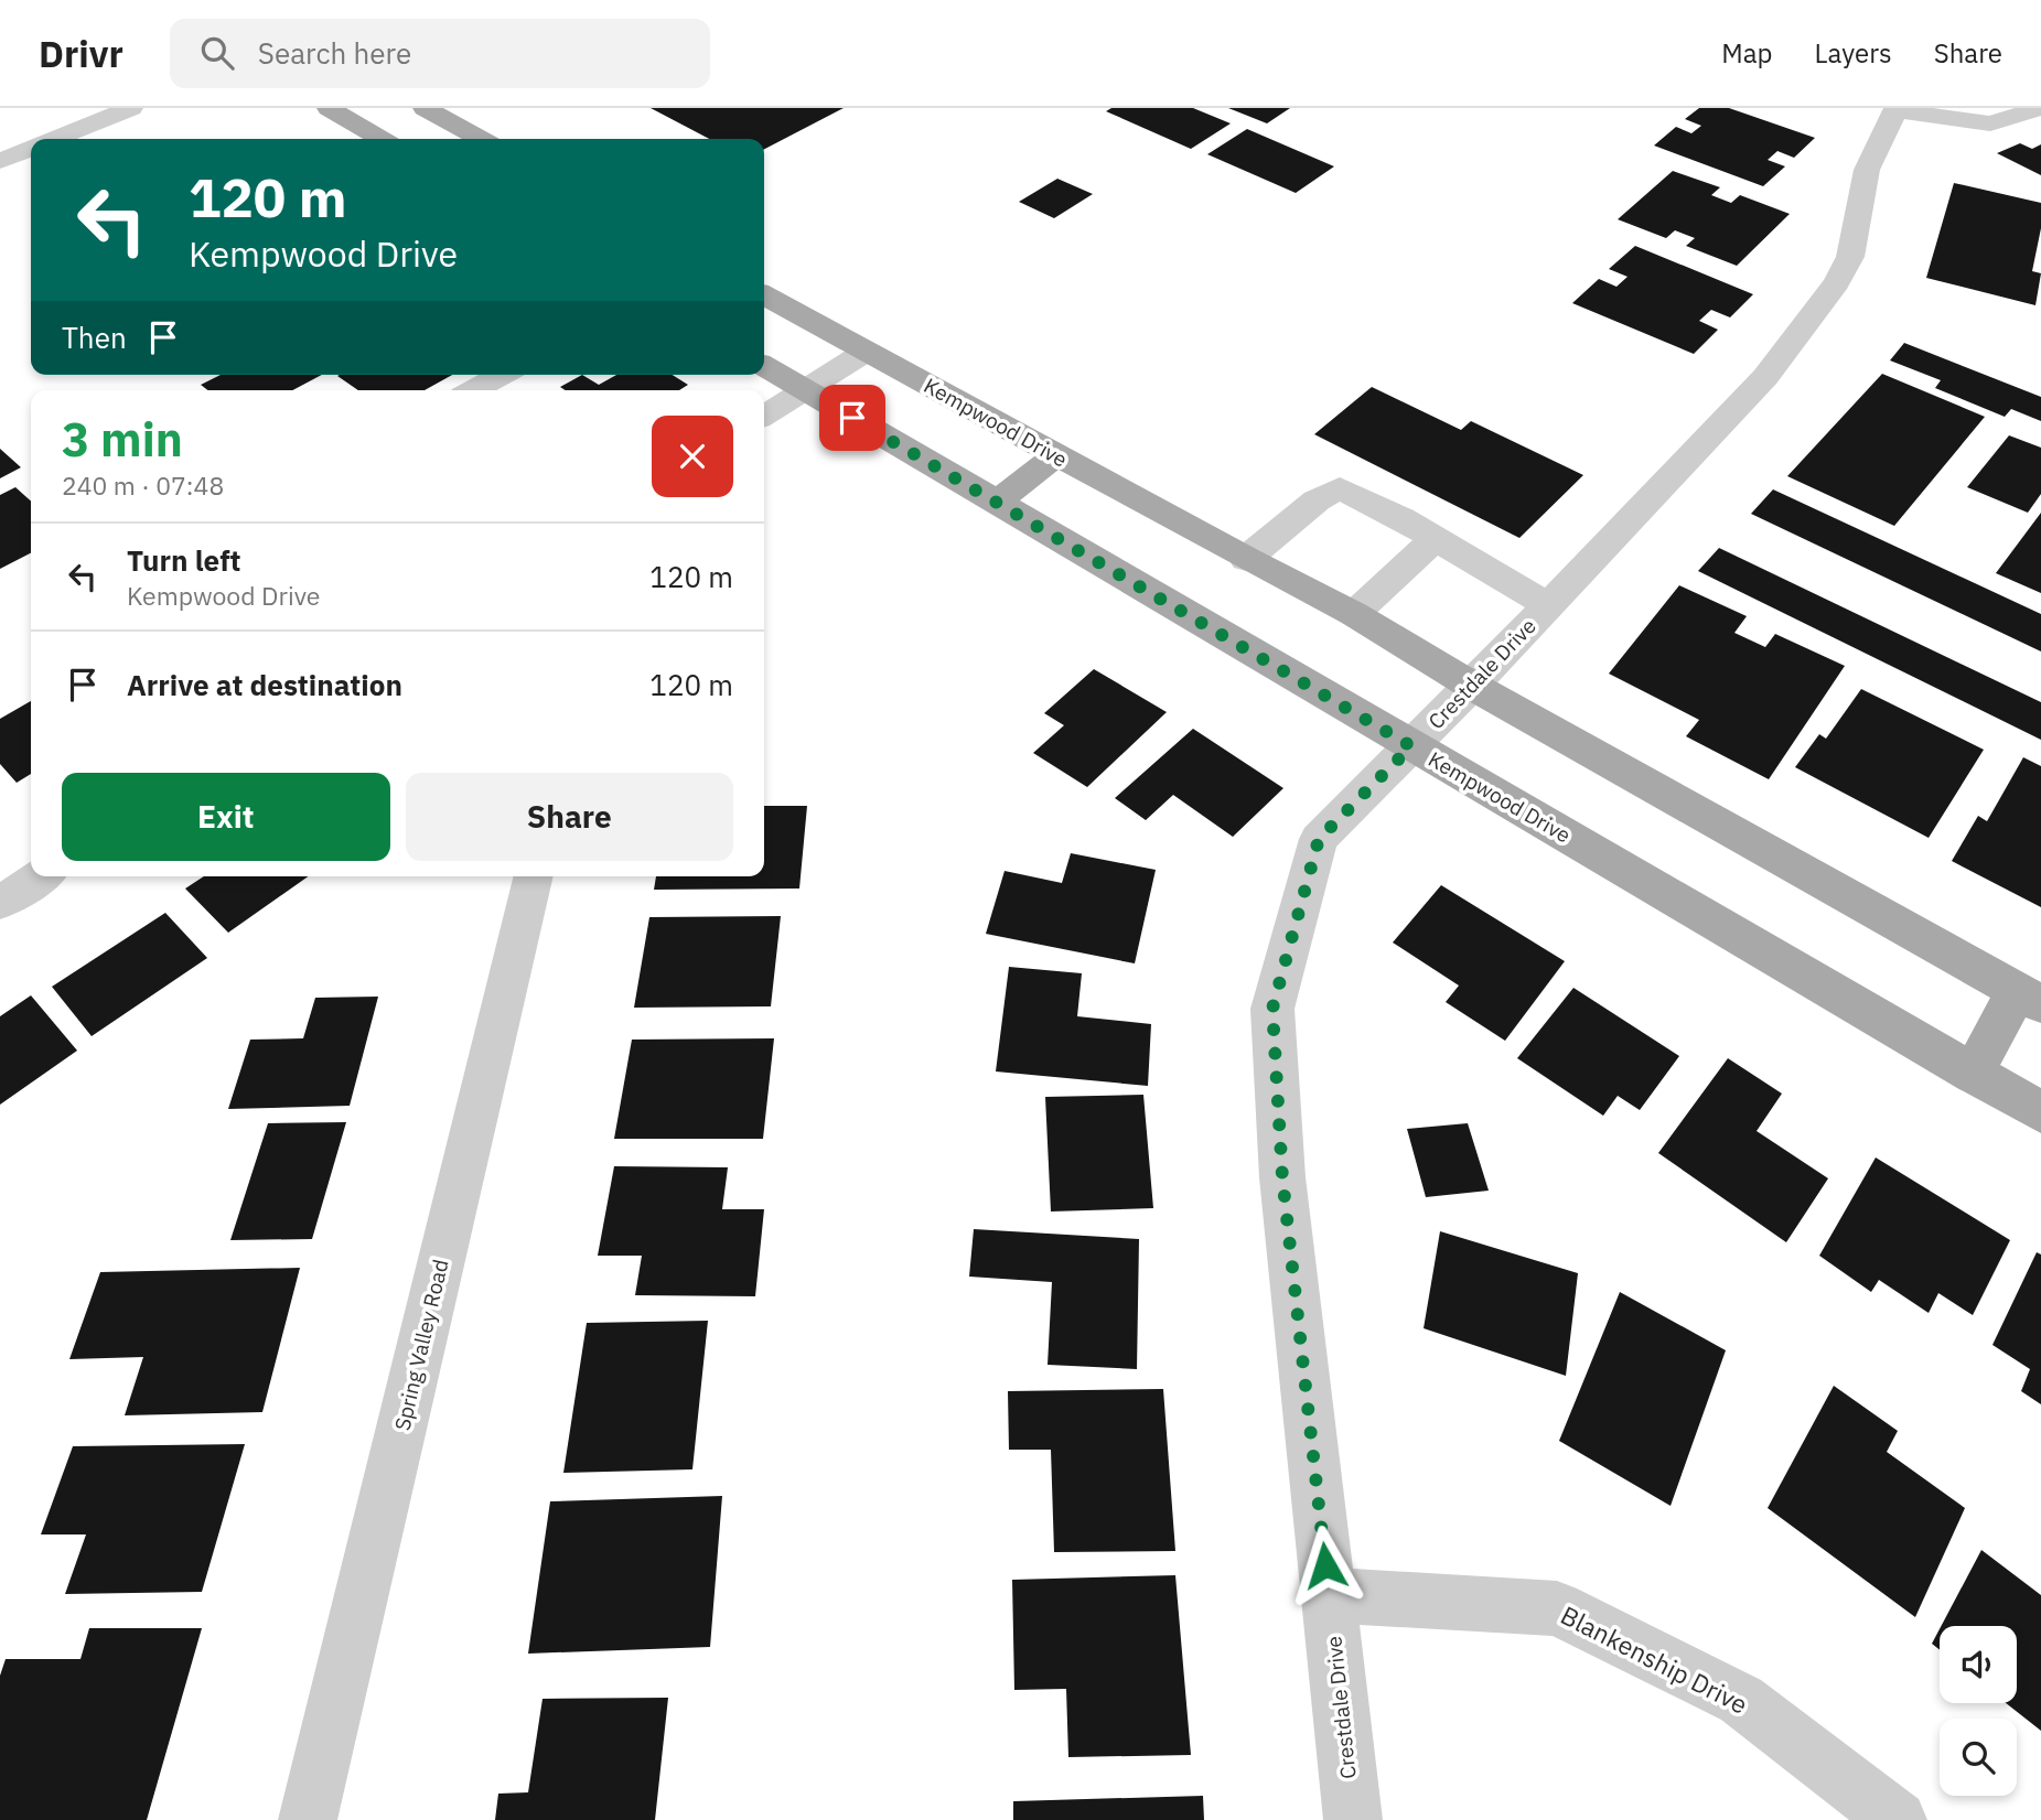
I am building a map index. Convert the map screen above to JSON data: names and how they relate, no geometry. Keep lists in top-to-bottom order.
{
  "streets": {
    "main road": ["Kempwood Drive"],
    "street": ["Crestdale Drive", "Spring Valley Road", "Blankenship Drive"]
  },
  "crossings": [
    ["Kempwood Drive", "Crestdale Drive"],
    ["Crestdale Drive", "Blankenship Drive"]
  ],
  "page": {
    "header": "Drivr",
    "search": "Search here",
    "nav": ["Map", "Layers", "Share"],
    "turn": ["120 m", "Kempwood Drive"],
    "then": "Then",
    "heading": ["3 min", "240 m · 07:48"],
    "list": [
      {
        "name": "Turn left",
        "note": "Kempwood Drive",
        "value": "120 m"
      },
      {
        "name": "Arrive at destination",
        "value": "120 m"
      }
    ],
    "buttons": ["Exit", "Share"]
  }
}
